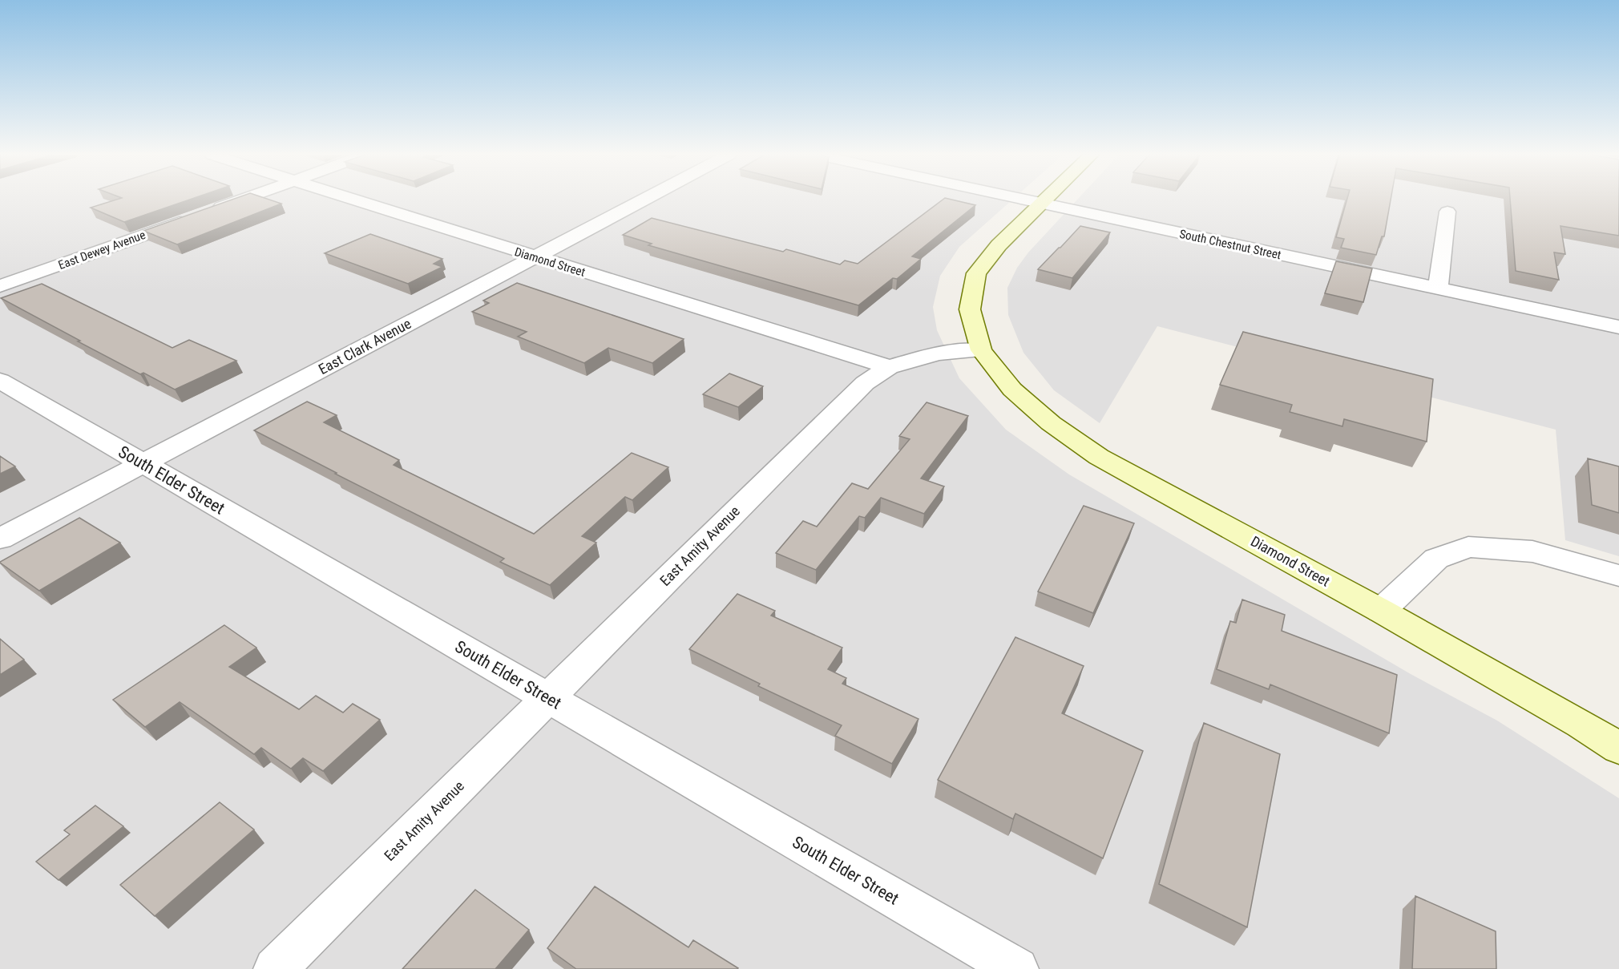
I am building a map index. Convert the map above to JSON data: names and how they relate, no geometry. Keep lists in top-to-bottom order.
{
  "streets": {
    "main road": ["Diamond Street"],
    "street": [
      "South Chestnut Street",
      "East Dewey Avenue",
      "East Clark Avenue",
      "South Elder Street",
      "East Amity Avenue"
    ]
  },
  "crossings": [
    ["Diamond Street", "East Clark Avenue"],
    ["Diamond Street", "East Amity Avenue"],
    ["East Clark Avenue", "South Elder Street"],
    ["South Elder Street", "East Amity Avenue"]
  ]
}
